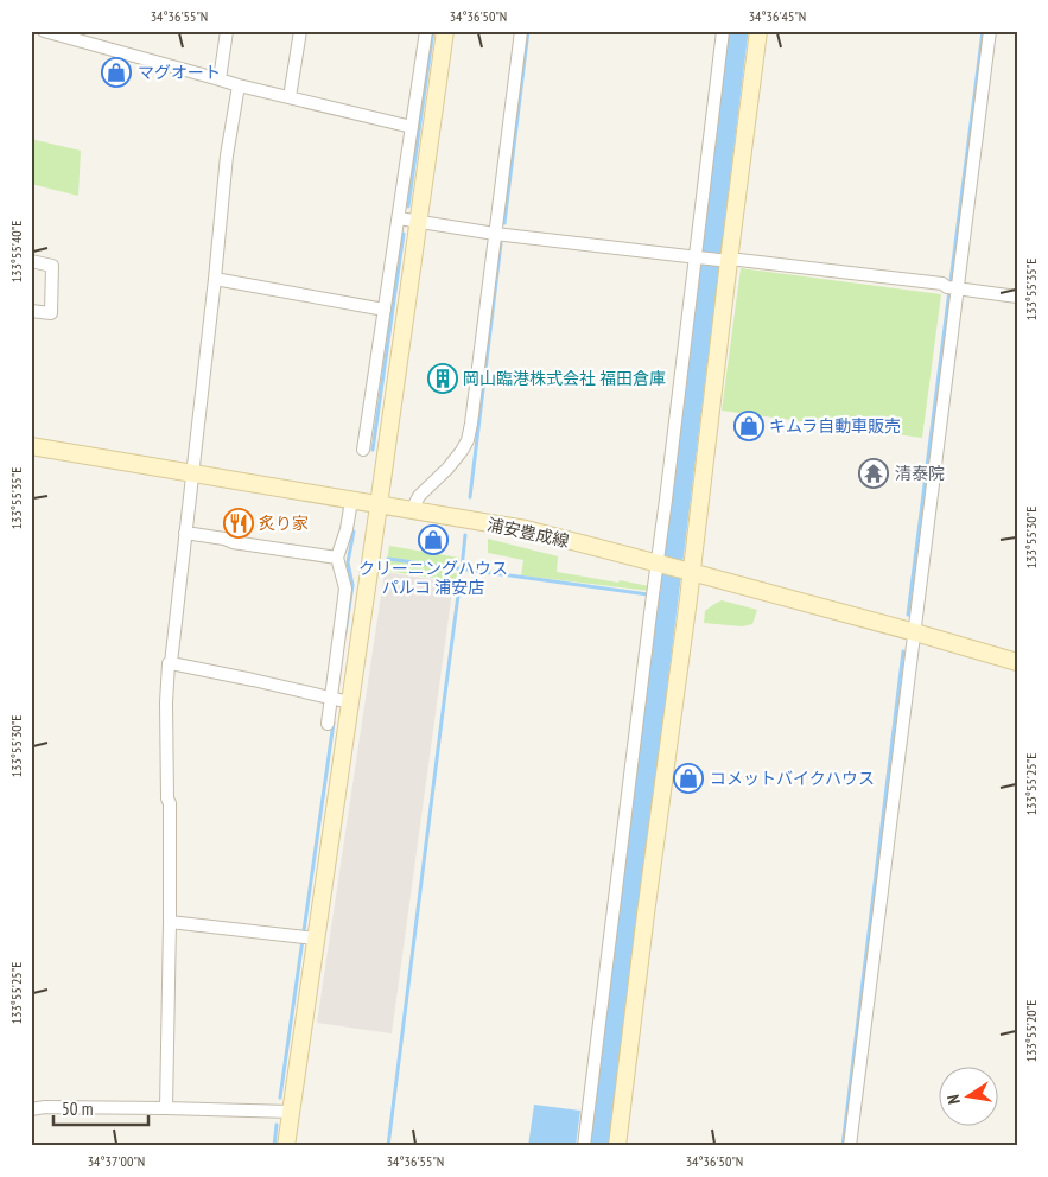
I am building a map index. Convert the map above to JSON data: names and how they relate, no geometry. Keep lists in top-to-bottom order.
{
  "streets": {
    "street": ["浦安豊成線"]
  },
  "places": {
    "shop": [
      "マグオート",
      "キムラ自動車販売",
      "クリーニングハウス パルコ 浦安店",
      "コメットバイクハウス"
    ],
    "building": ["岡山臨港株式会社 福田倉庫"],
    "temple": ["清泰院"],
    "restaurant": ["炙り家"]
  },
  "scale_bar": "50 m",
  "north": "left",
  "coordinates": [
    "34°36'55\"N",
    "34°36'50\"N",
    "34°36'45\"N",
    "133°55'40\"E",
    "133°55'35\"E",
    "133°55'30\"E",
    "133°55'25\"E",
    "133°55'20\"E",
    "34°37'00\"N"
  ]
}
